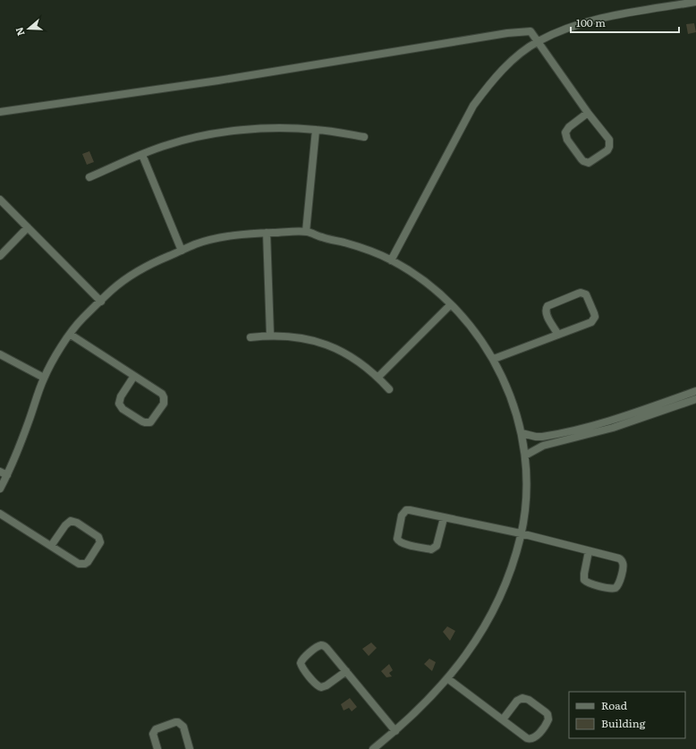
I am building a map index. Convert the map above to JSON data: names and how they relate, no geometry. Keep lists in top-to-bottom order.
{
  "legend": ["Road", "Building"],
  "scale_bar": "100 m",
  "north": "left"
}
